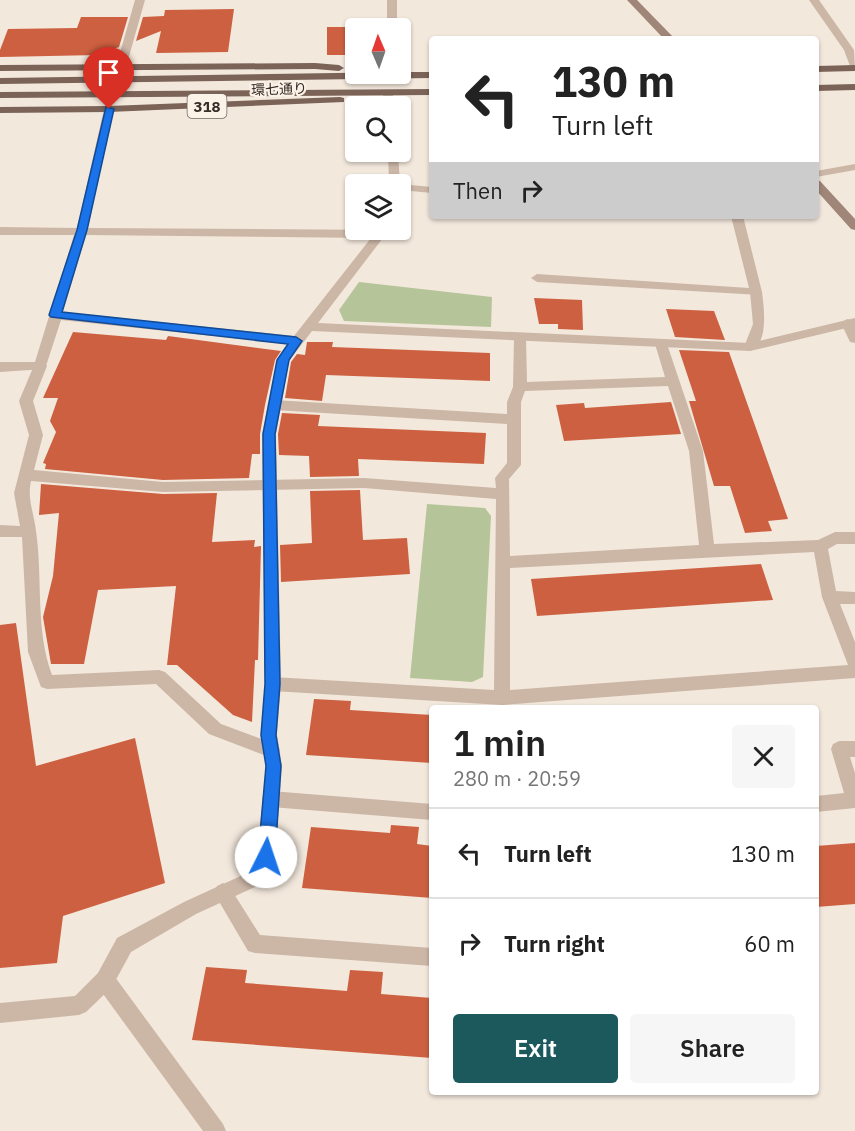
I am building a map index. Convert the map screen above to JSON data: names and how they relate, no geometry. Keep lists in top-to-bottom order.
{
  "streets": {
    "main road": ["環七通り", "318"]
  },
  "north": "top",
  "page": {
    "turn": ["130 m", "Turn left"],
    "then": "Then",
    "heading": ["1 min", "280 m · 20:59"],
    "list": [
      {
        "name": "Turn left",
        "value": "130 m"
      },
      {
        "name": "Turn right",
        "value": "60 m"
      }
    ],
    "buttons": ["Exit", "Share"]
  }
}
